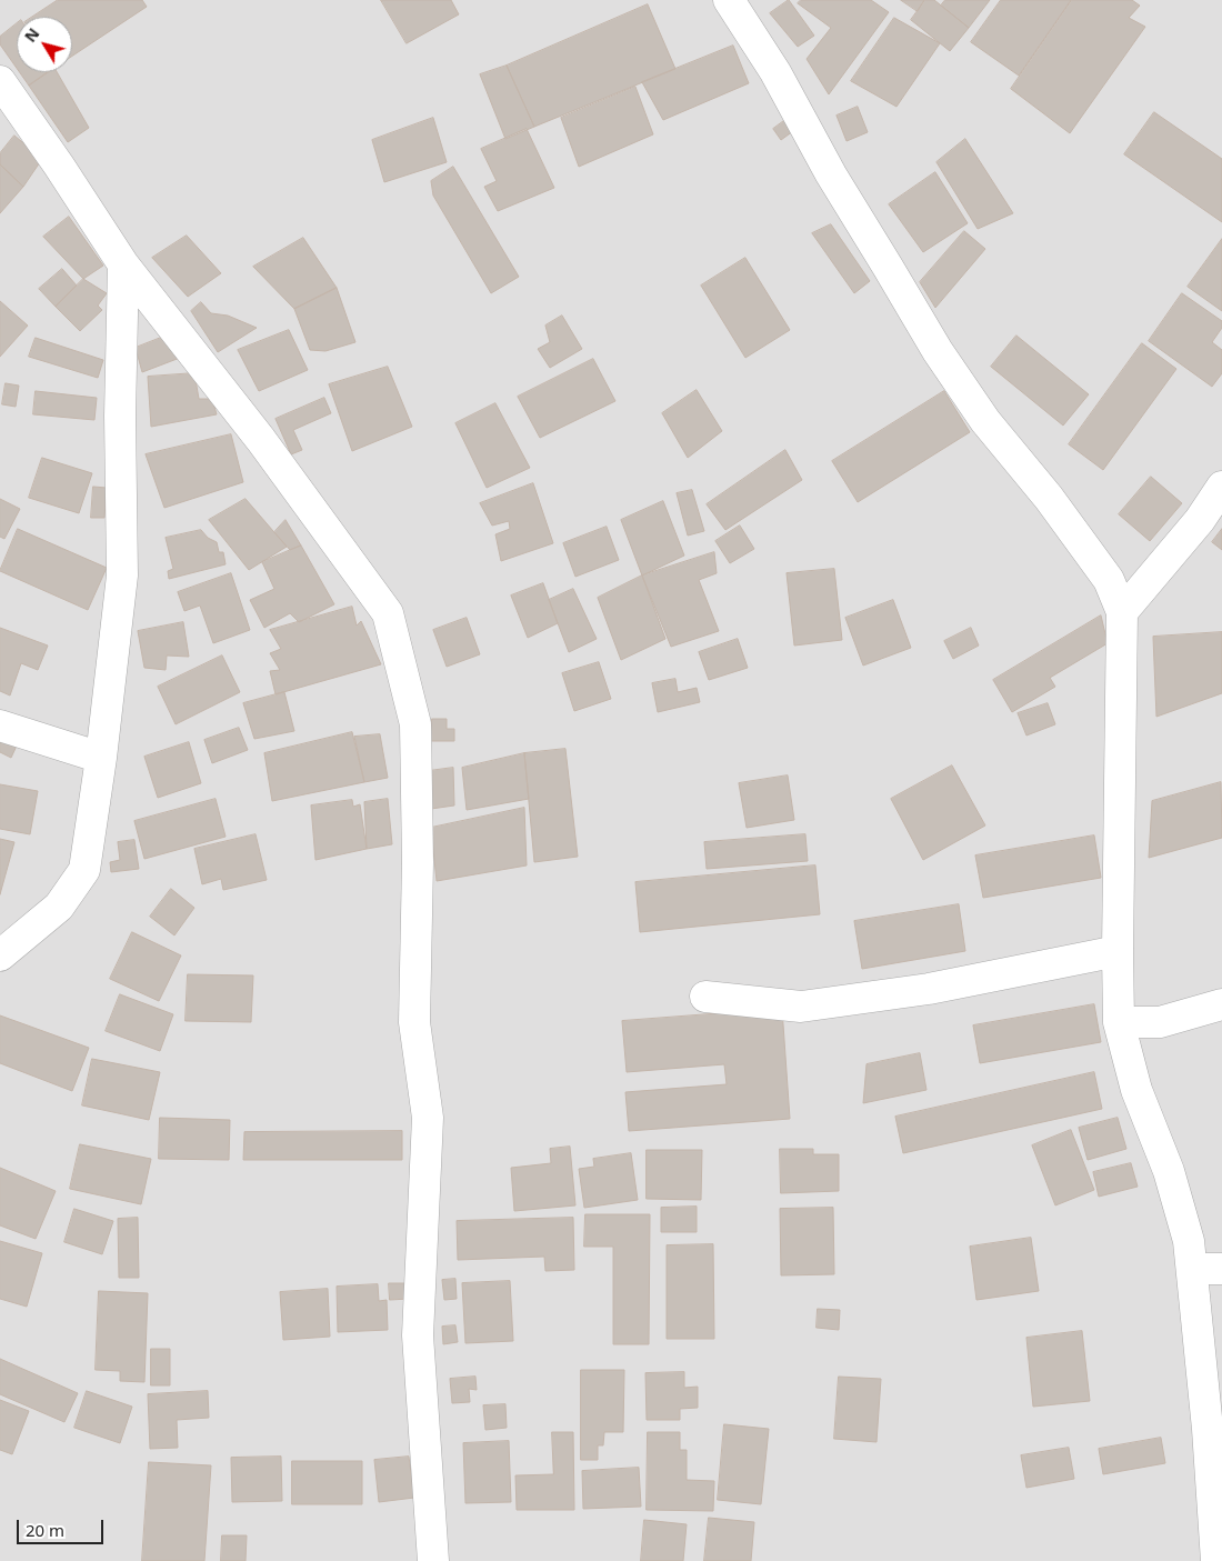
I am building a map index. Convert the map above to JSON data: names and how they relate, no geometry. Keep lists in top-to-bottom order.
{
  "scale_bar": "20 m",
  "north": "top left"
}
